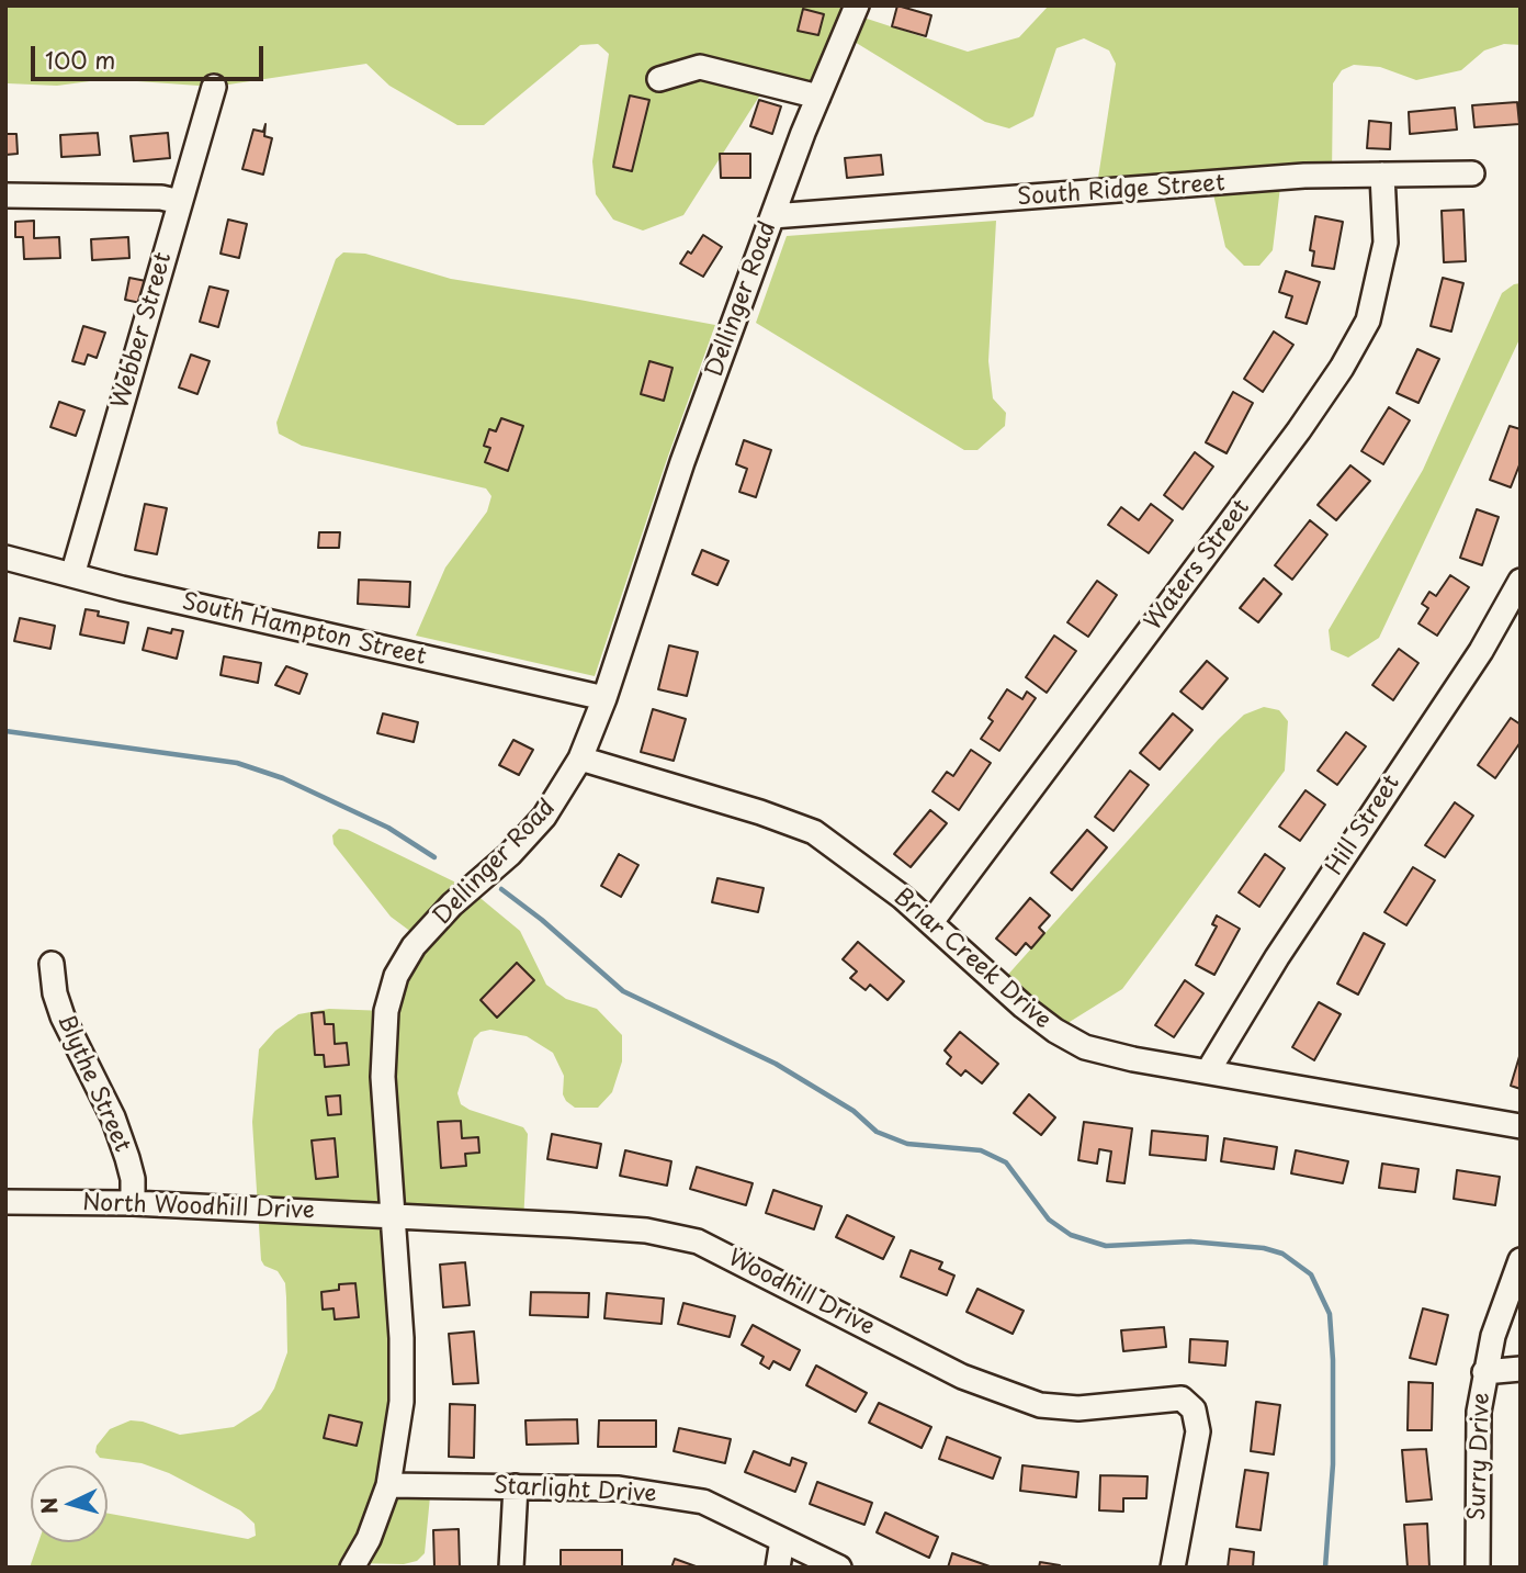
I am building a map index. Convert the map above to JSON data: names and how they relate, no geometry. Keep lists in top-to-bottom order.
{
  "streets": {
    "street": [
      "South Ridge Street",
      "Dellinger Road",
      "Webber Street",
      "Waters Street",
      "South Hampton Street",
      "Hill Street",
      "Briar Creek Drive",
      "Blythe Street",
      "North Woodhill Drive",
      "Woodhill Drive",
      "Surry Drive",
      "Starlight Drive"
    ]
  },
  "crossings": [
    ["South Ridge Street", "Dellinger Road"],
    ["South Ridge Street", "Waters Street"],
    ["Dellinger Road", "South Hampton Street"],
    ["Dellinger Road", "Briar Creek Drive"],
    ["Dellinger Road", "North Woodhill Drive"],
    ["Dellinger Road", "Woodhill Drive"],
    ["Dellinger Road", "Starlight Drive"],
    ["Webber Street", "South Hampton Street"],
    ["Waters Street", "Briar Creek Drive"],
    ["Hill Street", "Briar Creek Drive"],
    ["Blythe Street", "North Woodhill Drive"],
    ["North Woodhill Drive", "Woodhill Drive"]
  ],
  "scale_bar": "100 m",
  "north": "left"
}
